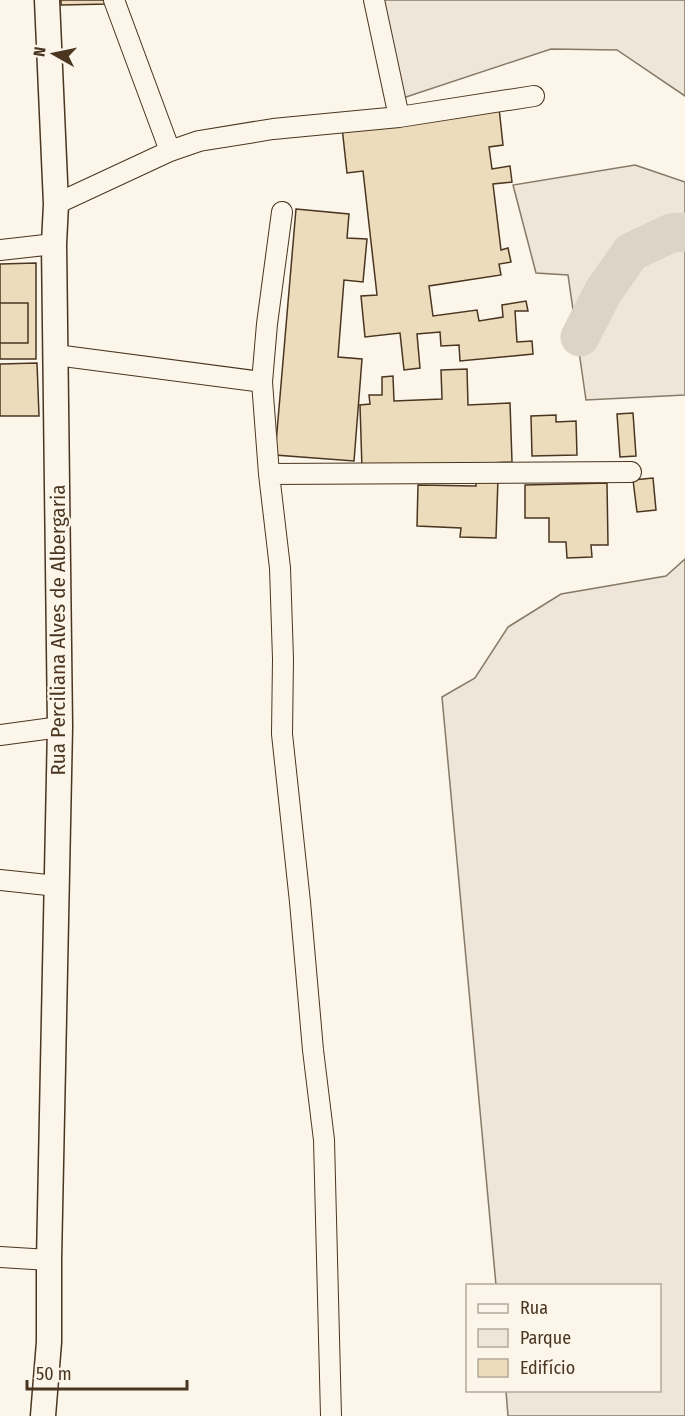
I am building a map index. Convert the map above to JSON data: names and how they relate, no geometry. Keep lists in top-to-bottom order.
{
  "streets": {
    "street": ["Rua Perciliana Alves de Albergaria"]
  },
  "legend": ["Rua", "Parque", "Edifício"],
  "scale_bar": "50 m",
  "north": "left"
}
